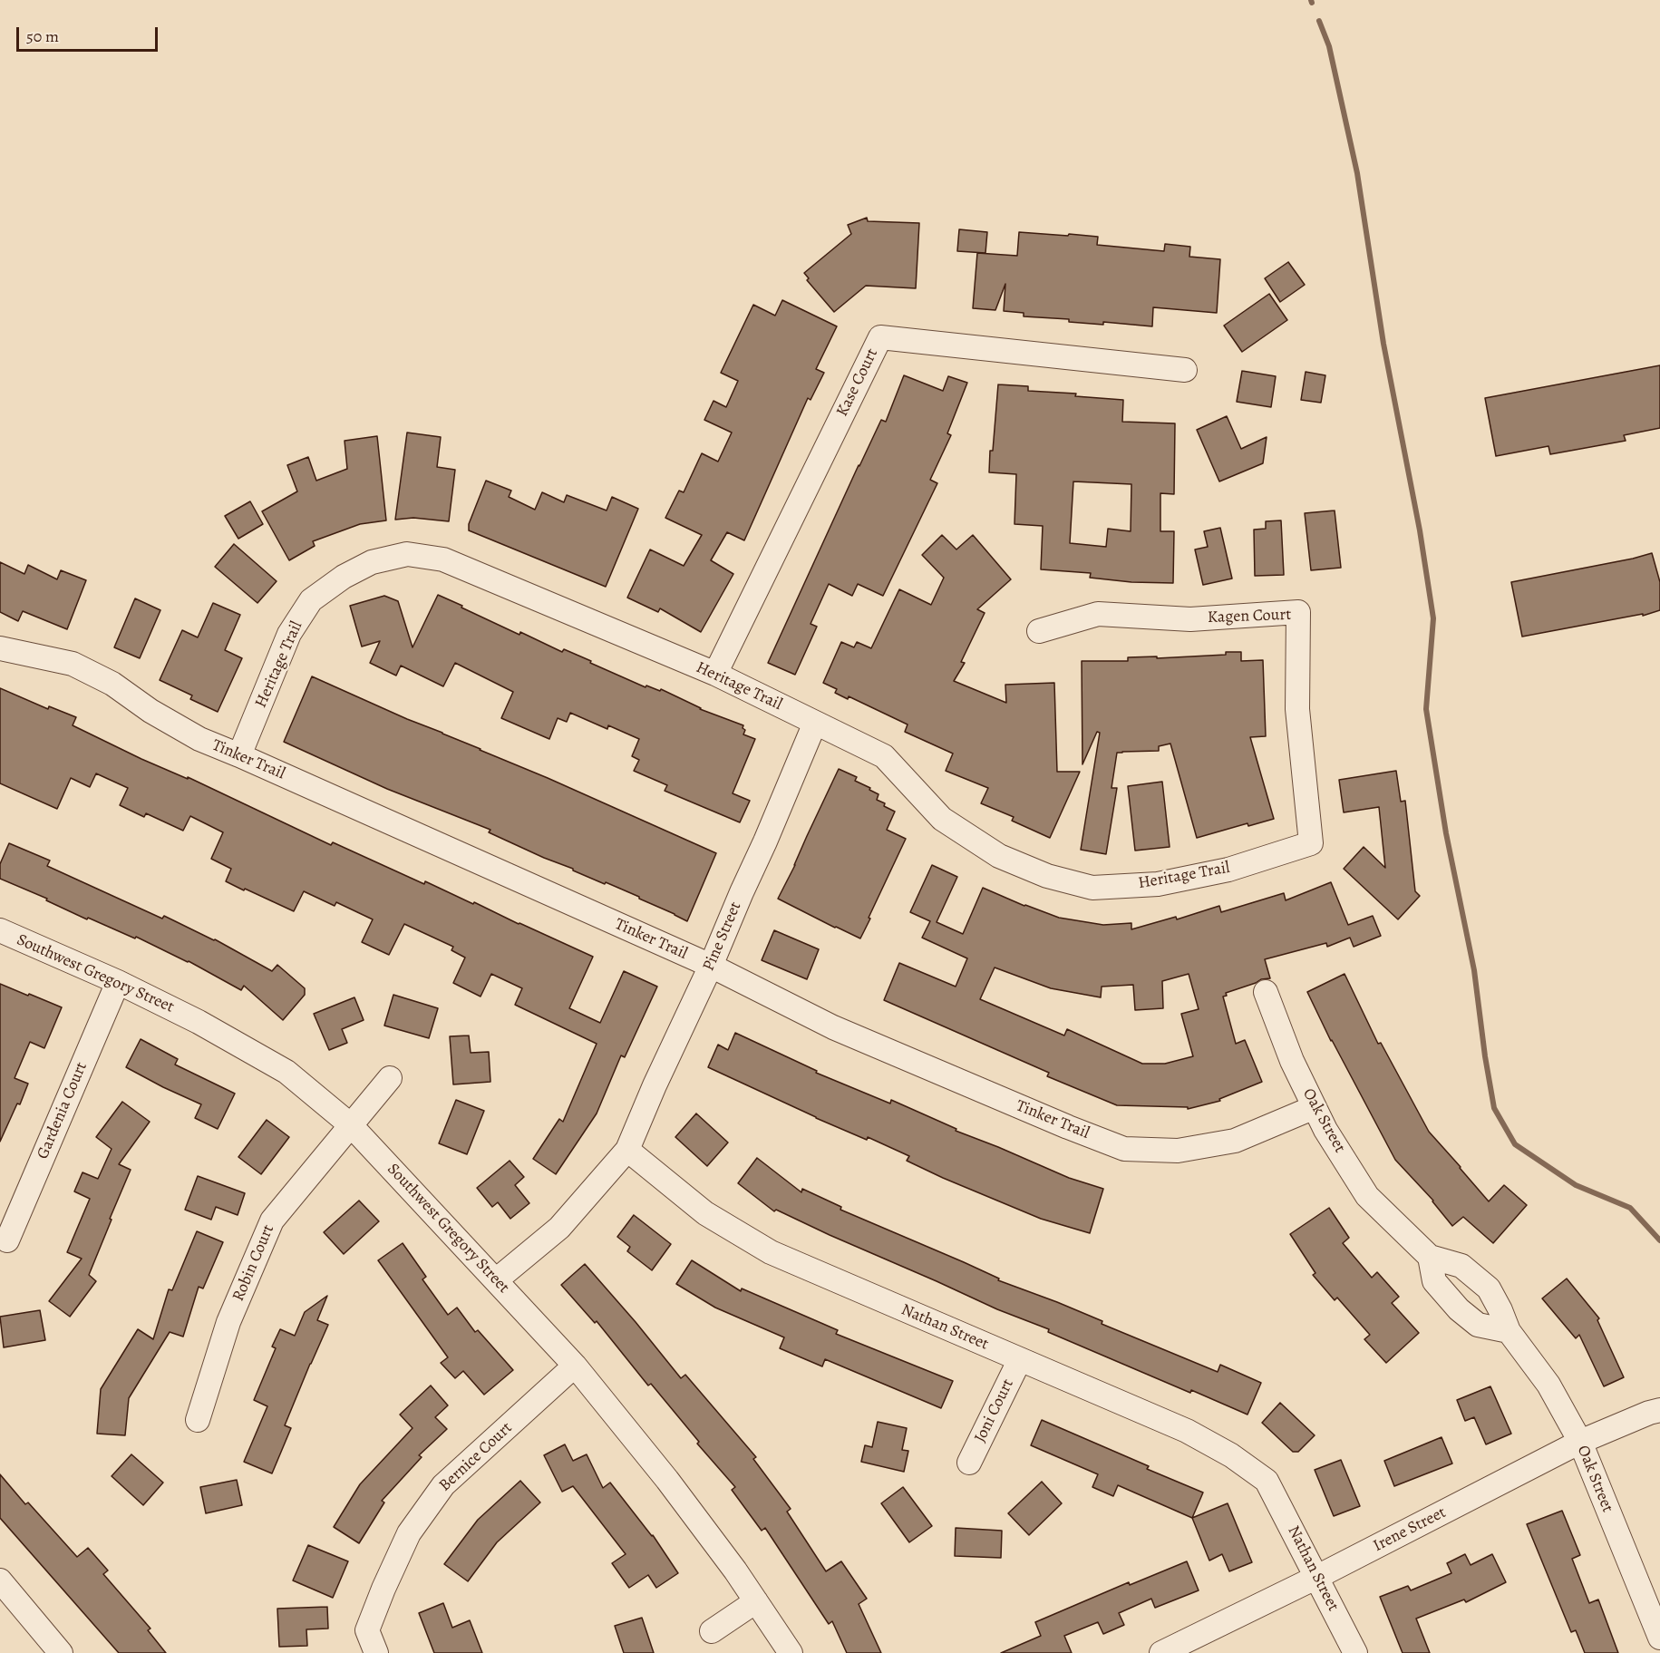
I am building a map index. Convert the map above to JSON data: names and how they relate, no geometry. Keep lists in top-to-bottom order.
{
  "streets": {
    "street": [
      "Kase Court",
      "Kagen Court",
      "Heritage Trail",
      "Tinker Trail",
      "Pine Street",
      "Southwest Gregory Street",
      "Gardenia Court",
      "Oak Street",
      "Robin Court",
      "Nathan Street",
      "Joni Court",
      "Bernice Court",
      "Irene Street"
    ]
  },
  "crossings": [
    ["Kase Court", "Heritage Trail"],
    ["Kagen Court", "Heritage Trail"],
    ["Heritage Trail", "Tinker Trail"],
    ["Heritage Trail", "Pine Street"],
    ["Tinker Trail", "Pine Street"],
    ["Tinker Trail", "Oak Street"],
    ["Pine Street", "Nathan Street"],
    ["Southwest Gregory Street", "Gardenia Court"],
    ["Southwest Gregory Street", "Robin Court"],
    ["Southwest Gregory Street", "Bernice Court"],
    ["Oak Street", "Irene Street"],
    ["Nathan Street", "Joni Court"],
    ["Nathan Street", "Irene Street"]
  ],
  "scale_bar": "50 m"
}
